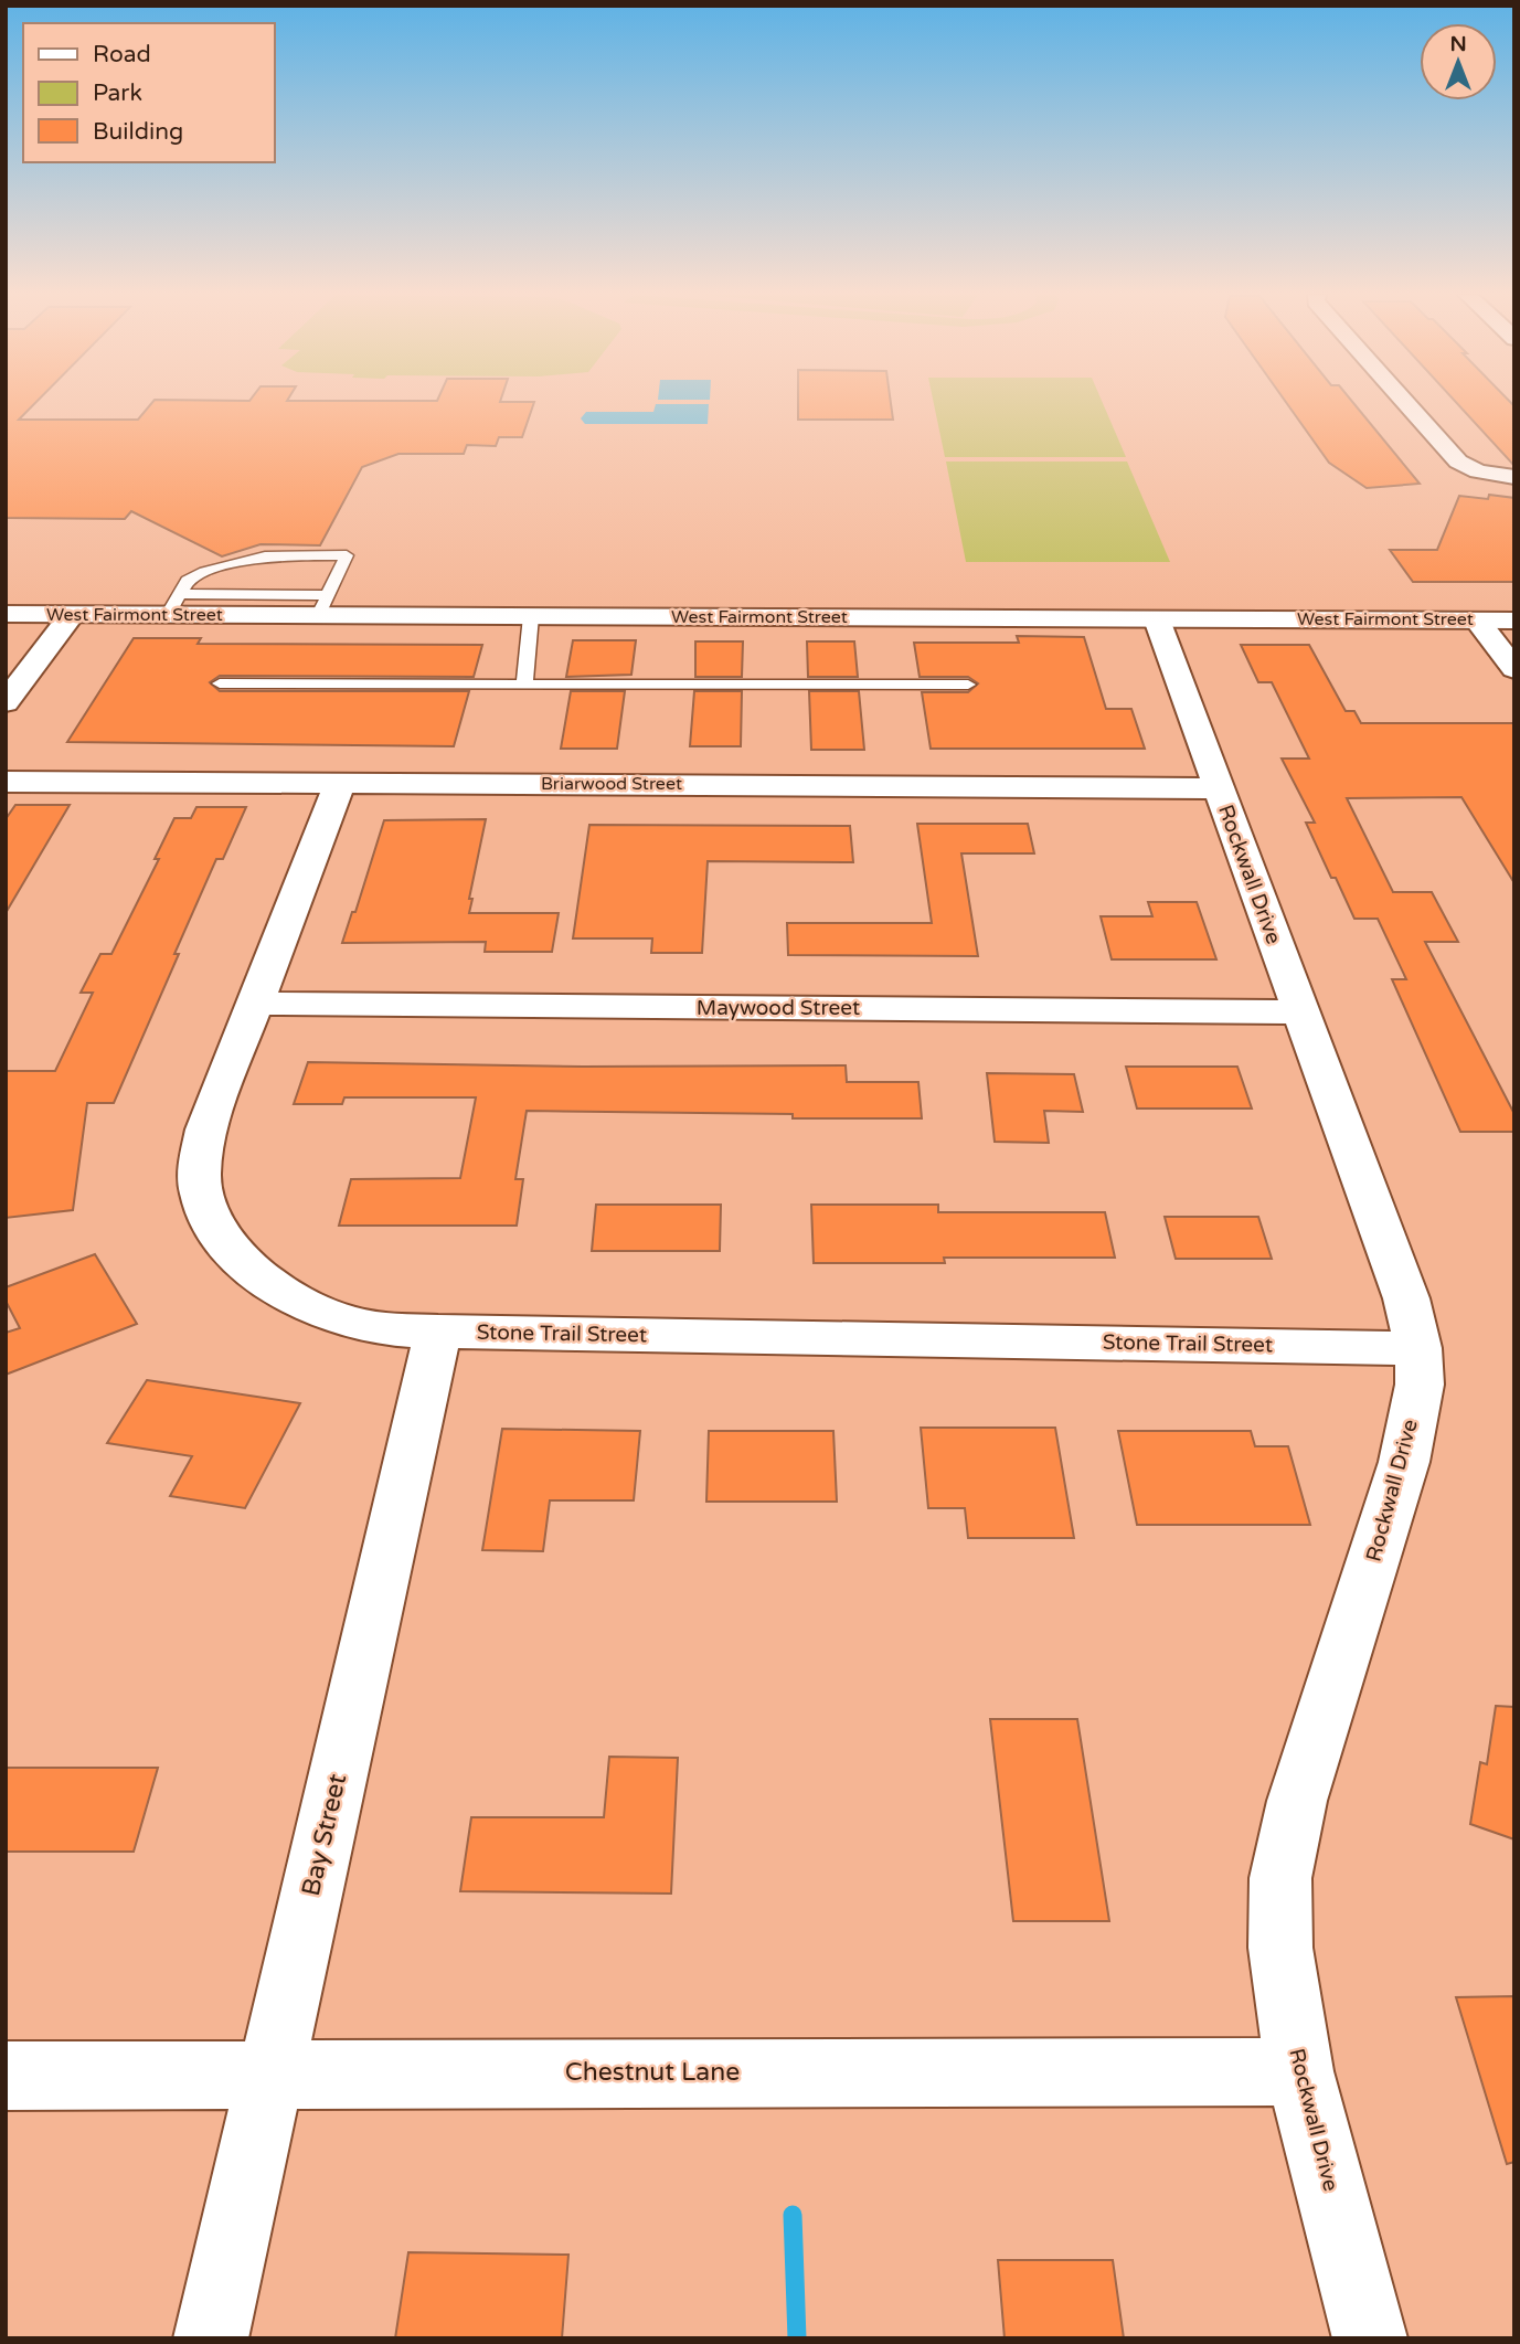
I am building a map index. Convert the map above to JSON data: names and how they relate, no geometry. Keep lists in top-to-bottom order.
{
  "streets": {
    "street": [
      "West Fairmont Street",
      "Briarwood Street",
      "Rockwall Drive",
      "Maywood Street",
      "Stone Trail Street",
      "Bay Street",
      "Chestnut Lane"
    ]
  },
  "crossings": [
    ["West Fairmont Street", "Rockwall Drive"],
    ["Briarwood Street", "Rockwall Drive"],
    ["Briarwood Street", "Stone Trail Street"],
    ["Rockwall Drive", "Maywood Street"],
    ["Rockwall Drive", "Stone Trail Street"],
    ["Rockwall Drive", "Chestnut Lane"],
    ["Maywood Street", "Stone Trail Street"],
    ["Stone Trail Street", "Bay Street"],
    ["Bay Street", "Chestnut Lane"]
  ],
  "legend": ["Road", "Park", "Building"],
  "north": "top"
}
